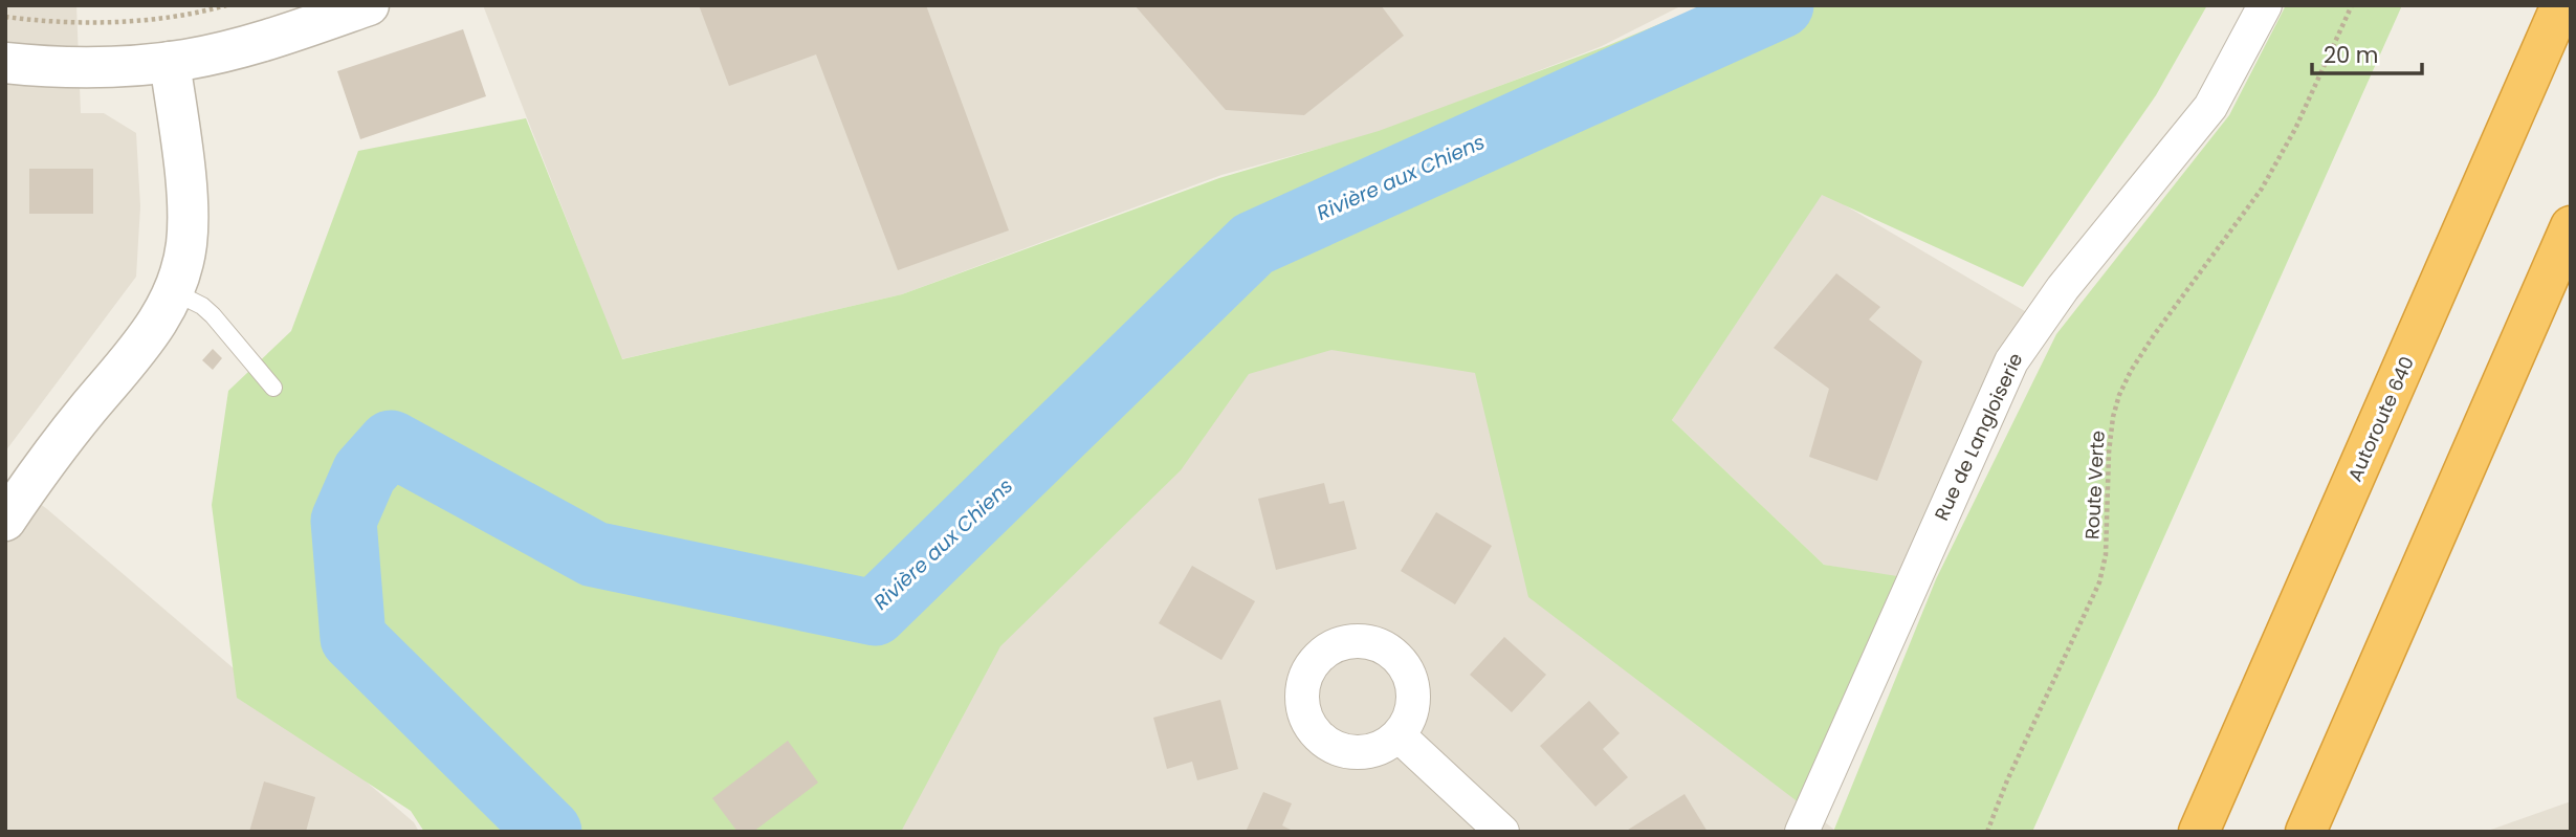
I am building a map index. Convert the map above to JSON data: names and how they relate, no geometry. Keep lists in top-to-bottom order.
{
  "streets": {
    "highway": ["Autoroute 640"],
    "street": ["Rue de Langloiserie"],
    "path": ["Route Verte"]
  },
  "water": ["Rivière aux Chiens"],
  "scale_bar": "20 m"
}
